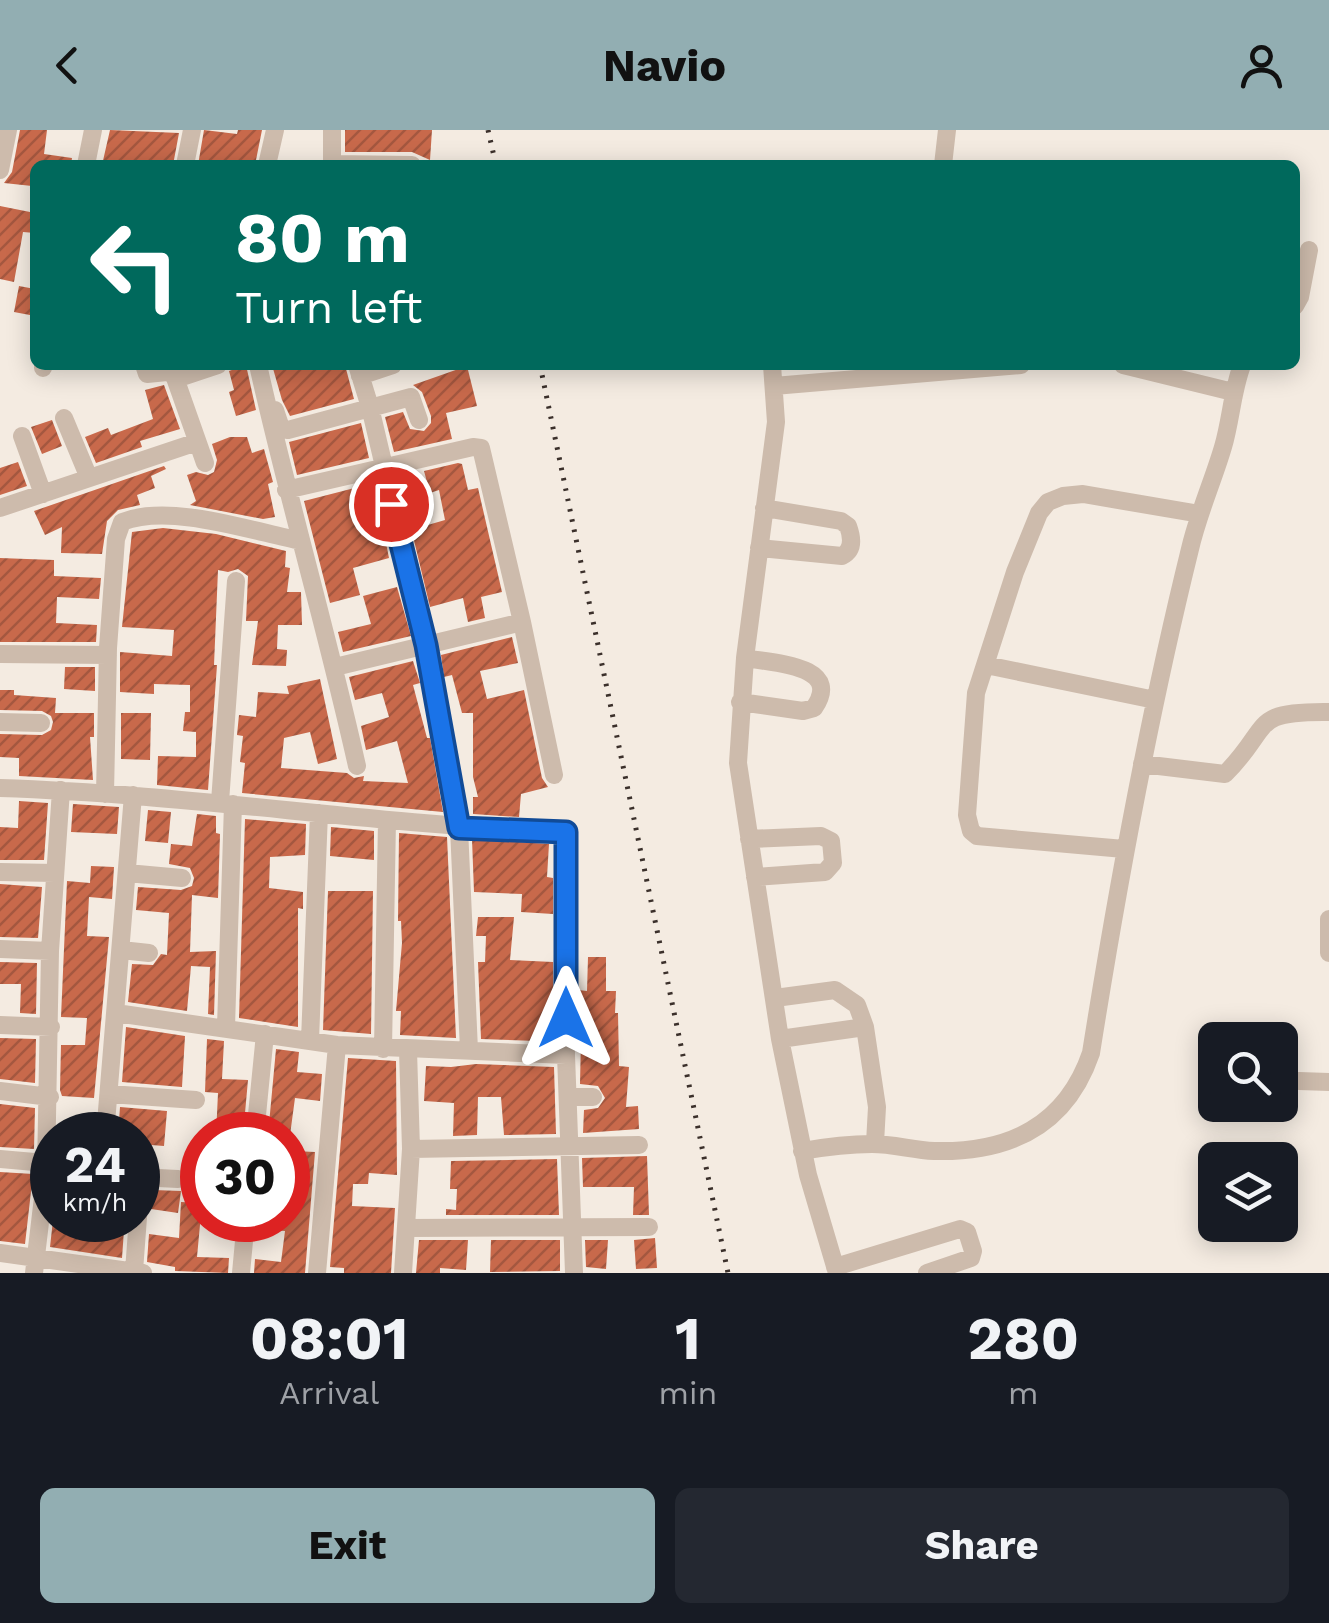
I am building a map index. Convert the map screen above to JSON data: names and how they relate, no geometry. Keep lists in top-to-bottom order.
{
  "page": {
    "header": "Navio",
    "turn": ["80 m", "Turn left"],
    "speed": "24 km/h",
    "limit": "30",
    "eta": [
      "08:01",
      "Arrival",
      "1",
      "min",
      "280",
      "m"
    ],
    "buttons": ["Exit", "Share"]
  }
}
